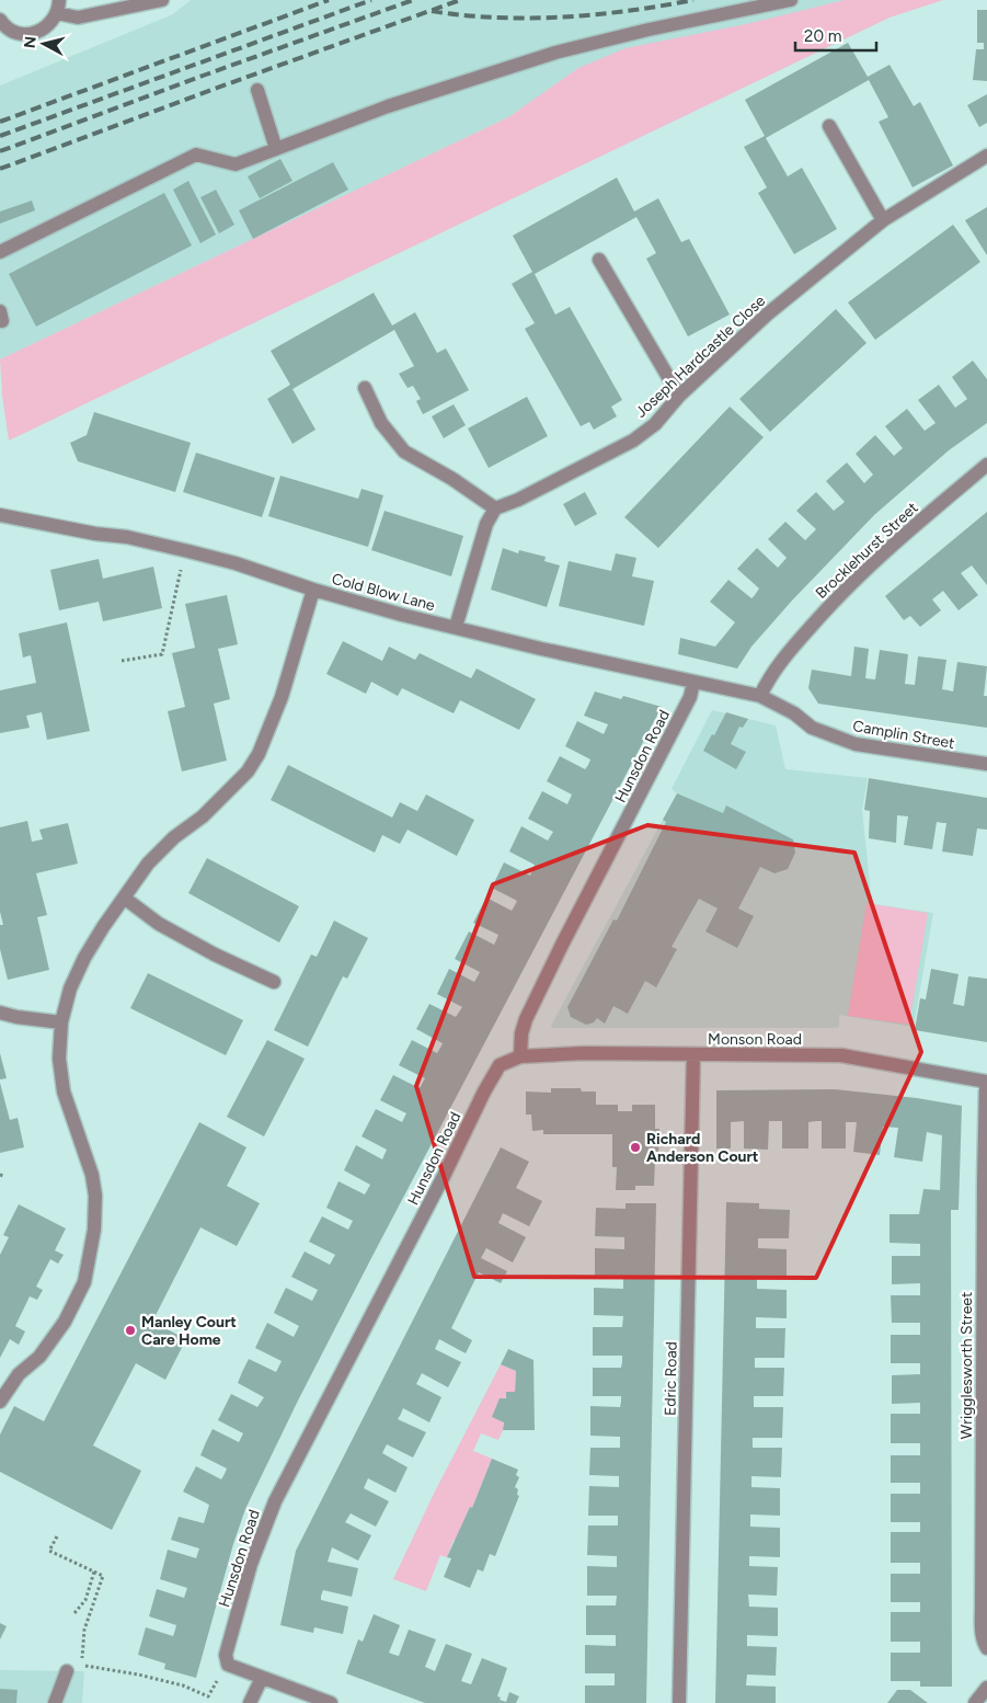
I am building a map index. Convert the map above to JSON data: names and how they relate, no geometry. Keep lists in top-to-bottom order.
{
  "streets": {
    "street": [
      "Joseph Hardcastle Close",
      "Brocklehurst Street",
      "Cold Blow Lane",
      "Camplin Street",
      "Hunsdon Road",
      "Monson Road",
      "Wrigglesworth Street",
      "Edric Road"
    ]
  },
  "crossings": [
    ["Brocklehurst Street", "Cold Blow Lane"],
    ["Brocklehurst Street", "Camplin Street"],
    ["Cold Blow Lane", "Camplin Street"],
    ["Cold Blow Lane", "Hunsdon Road"],
    ["Hunsdon Road", "Monson Road"],
    ["Monson Road", "Wrigglesworth Street"],
    ["Monson Road", "Edric Road"]
  ],
  "places": ["Richard Anderson Court", "Manley Court Care Home"],
  "scale_bar": "20 m",
  "north": "left"
}
